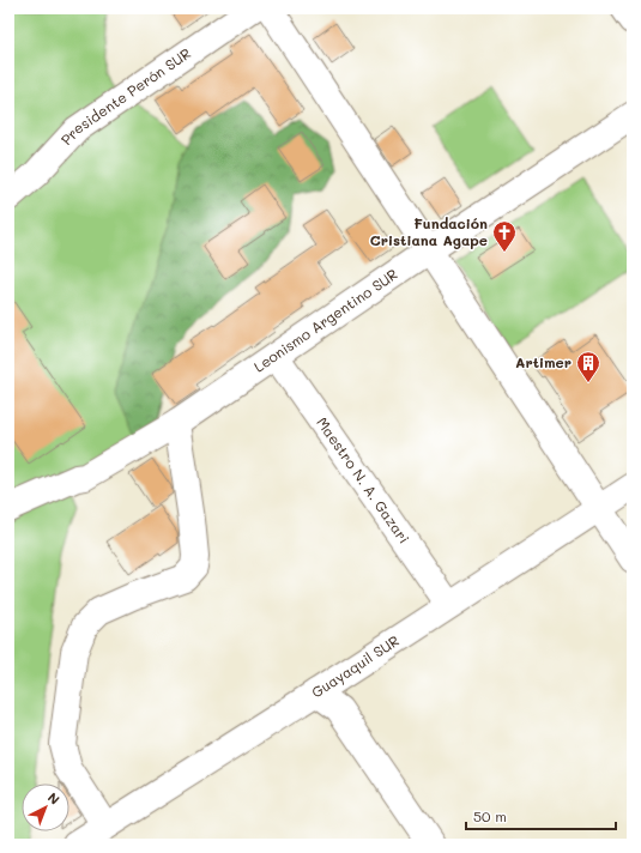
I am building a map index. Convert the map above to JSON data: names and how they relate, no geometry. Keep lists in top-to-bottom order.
{
  "streets": {
    "street": [
      "Presidente Perón SUR",
      "Leonismo Argentino SUR",
      "Maestro N. A. Gazari",
      "Guayaquil SUR"
    ]
  },
  "crossings": [
    ["Leonismo Argentino SUR", "Maestro N. A. Gazari"],
    ["Maestro N. A. Gazari", "Guayaquil SUR"]
  ],
  "places": {
    "church": ["Fundación Cristiana Agape"],
    "building": ["Artimer"]
  },
  "scale_bar": "50 m",
  "north": "top right"
}
